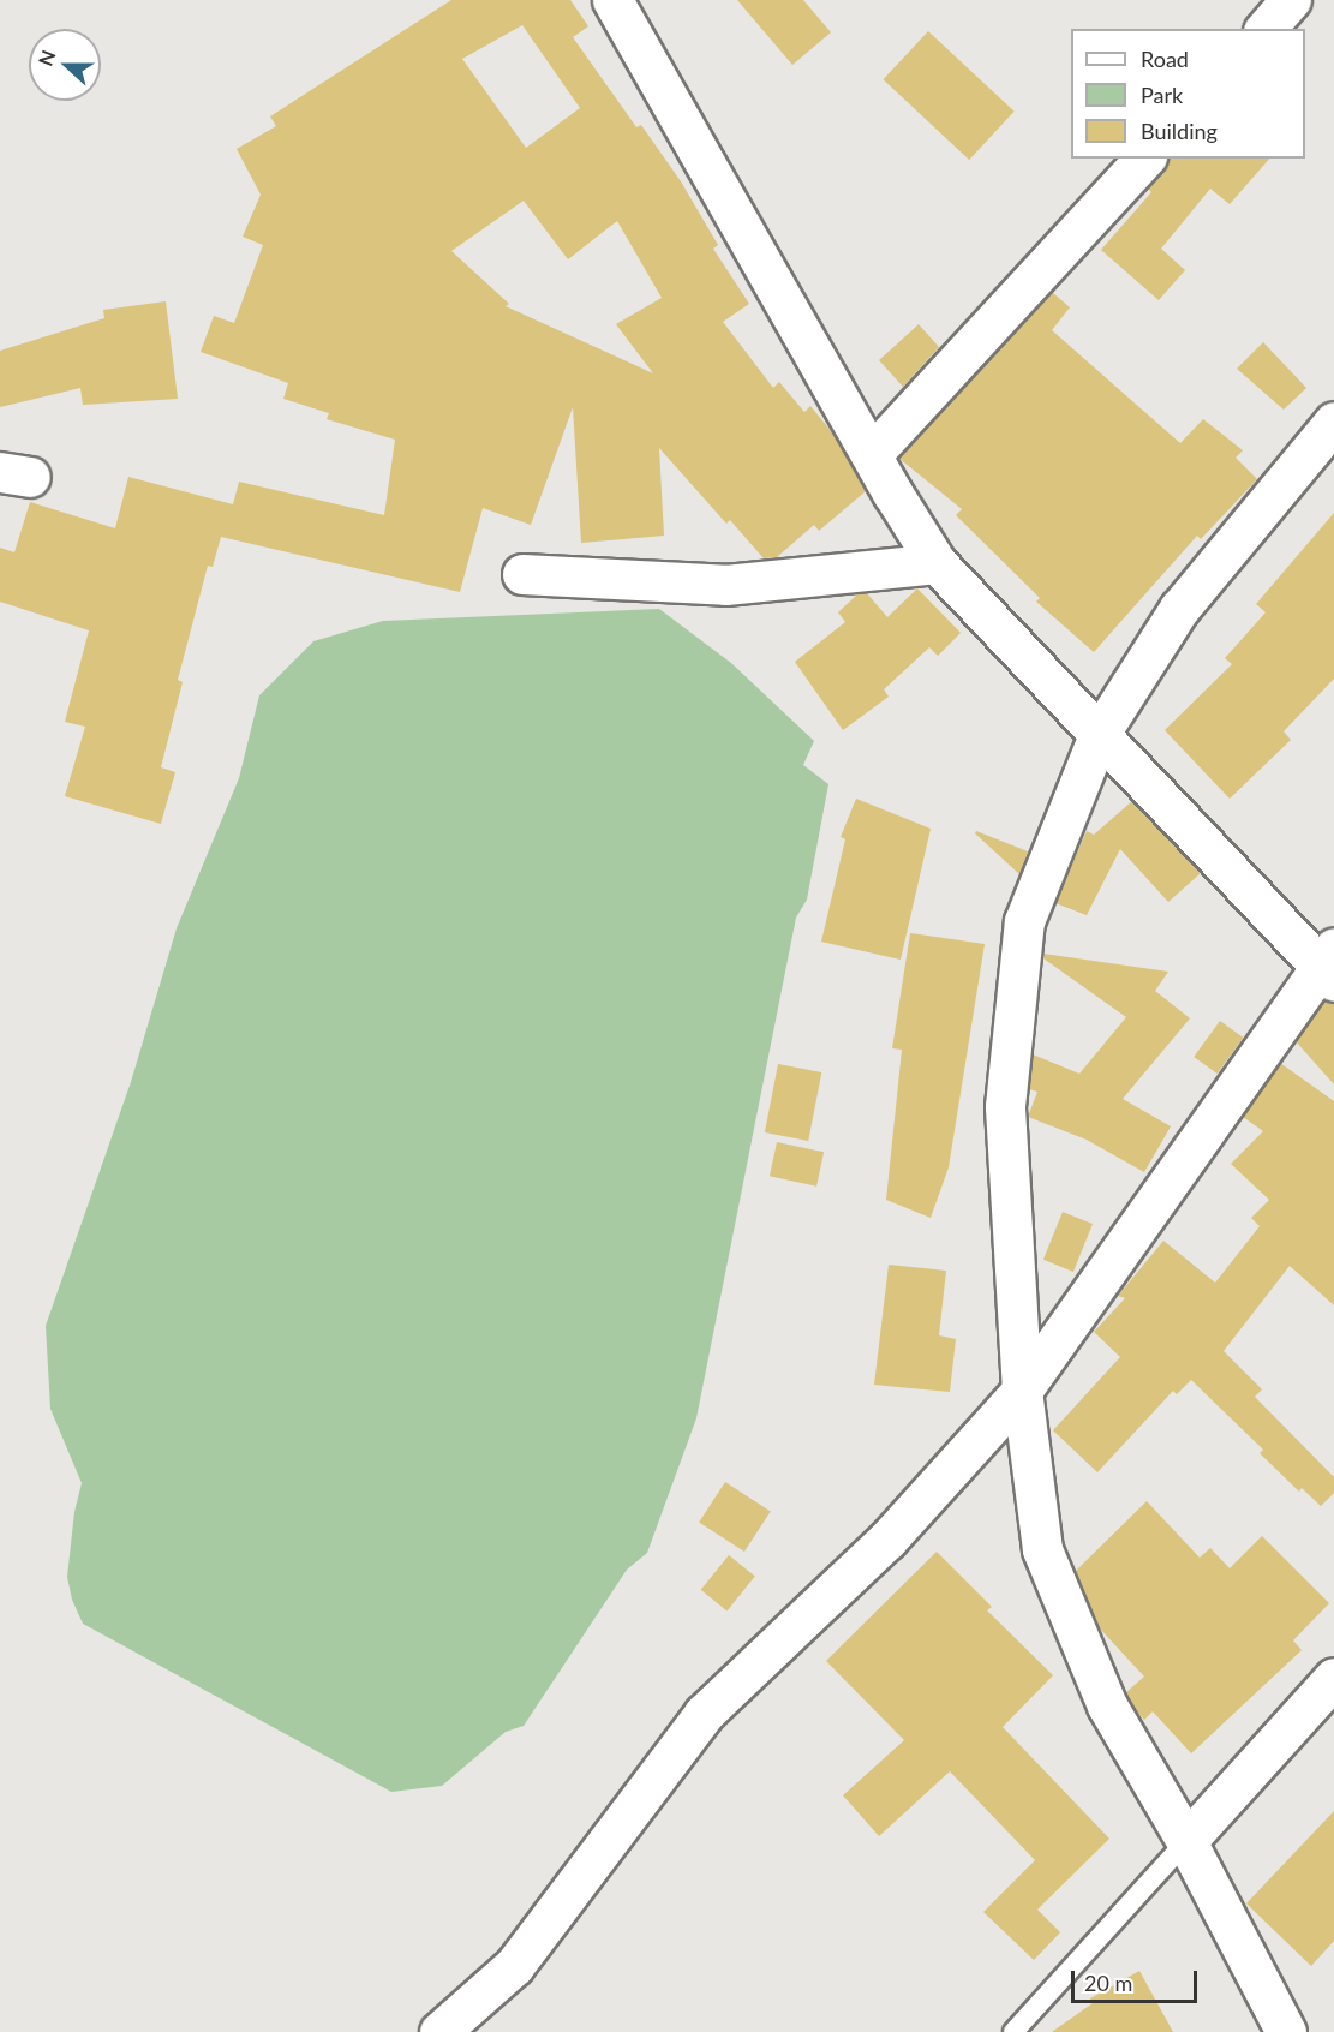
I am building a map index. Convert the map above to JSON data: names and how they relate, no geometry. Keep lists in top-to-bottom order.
{
  "legend": ["Road", "Park", "Building"],
  "scale_bar": "20 m",
  "north": "left"
}
